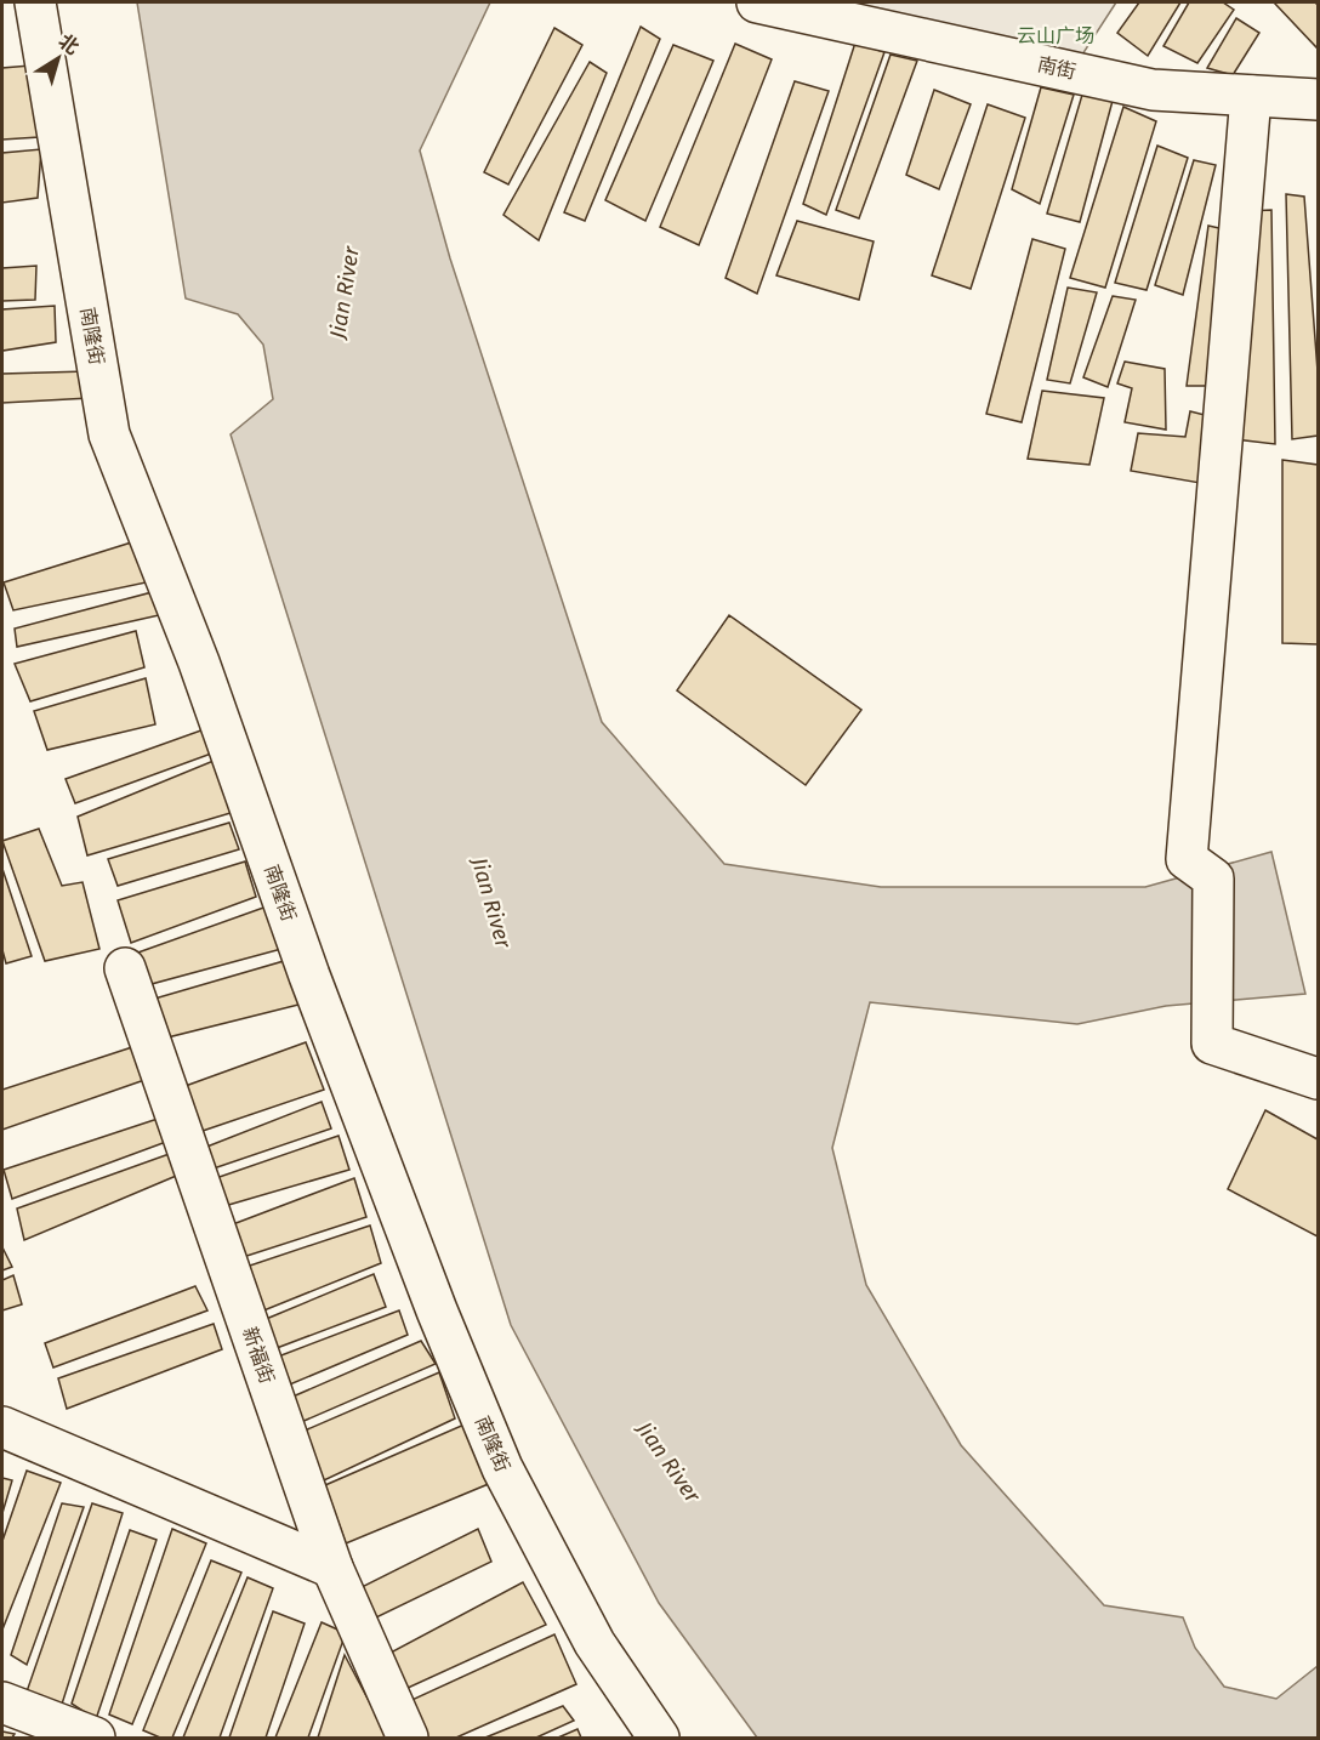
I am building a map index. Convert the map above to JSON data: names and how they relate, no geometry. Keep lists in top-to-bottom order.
{
  "streets": {
    "street": ["南街", "南隆街", "新福街"]
  },
  "water": ["Jian River"],
  "parks": ["云山广场"],
  "north": "top right"
}
